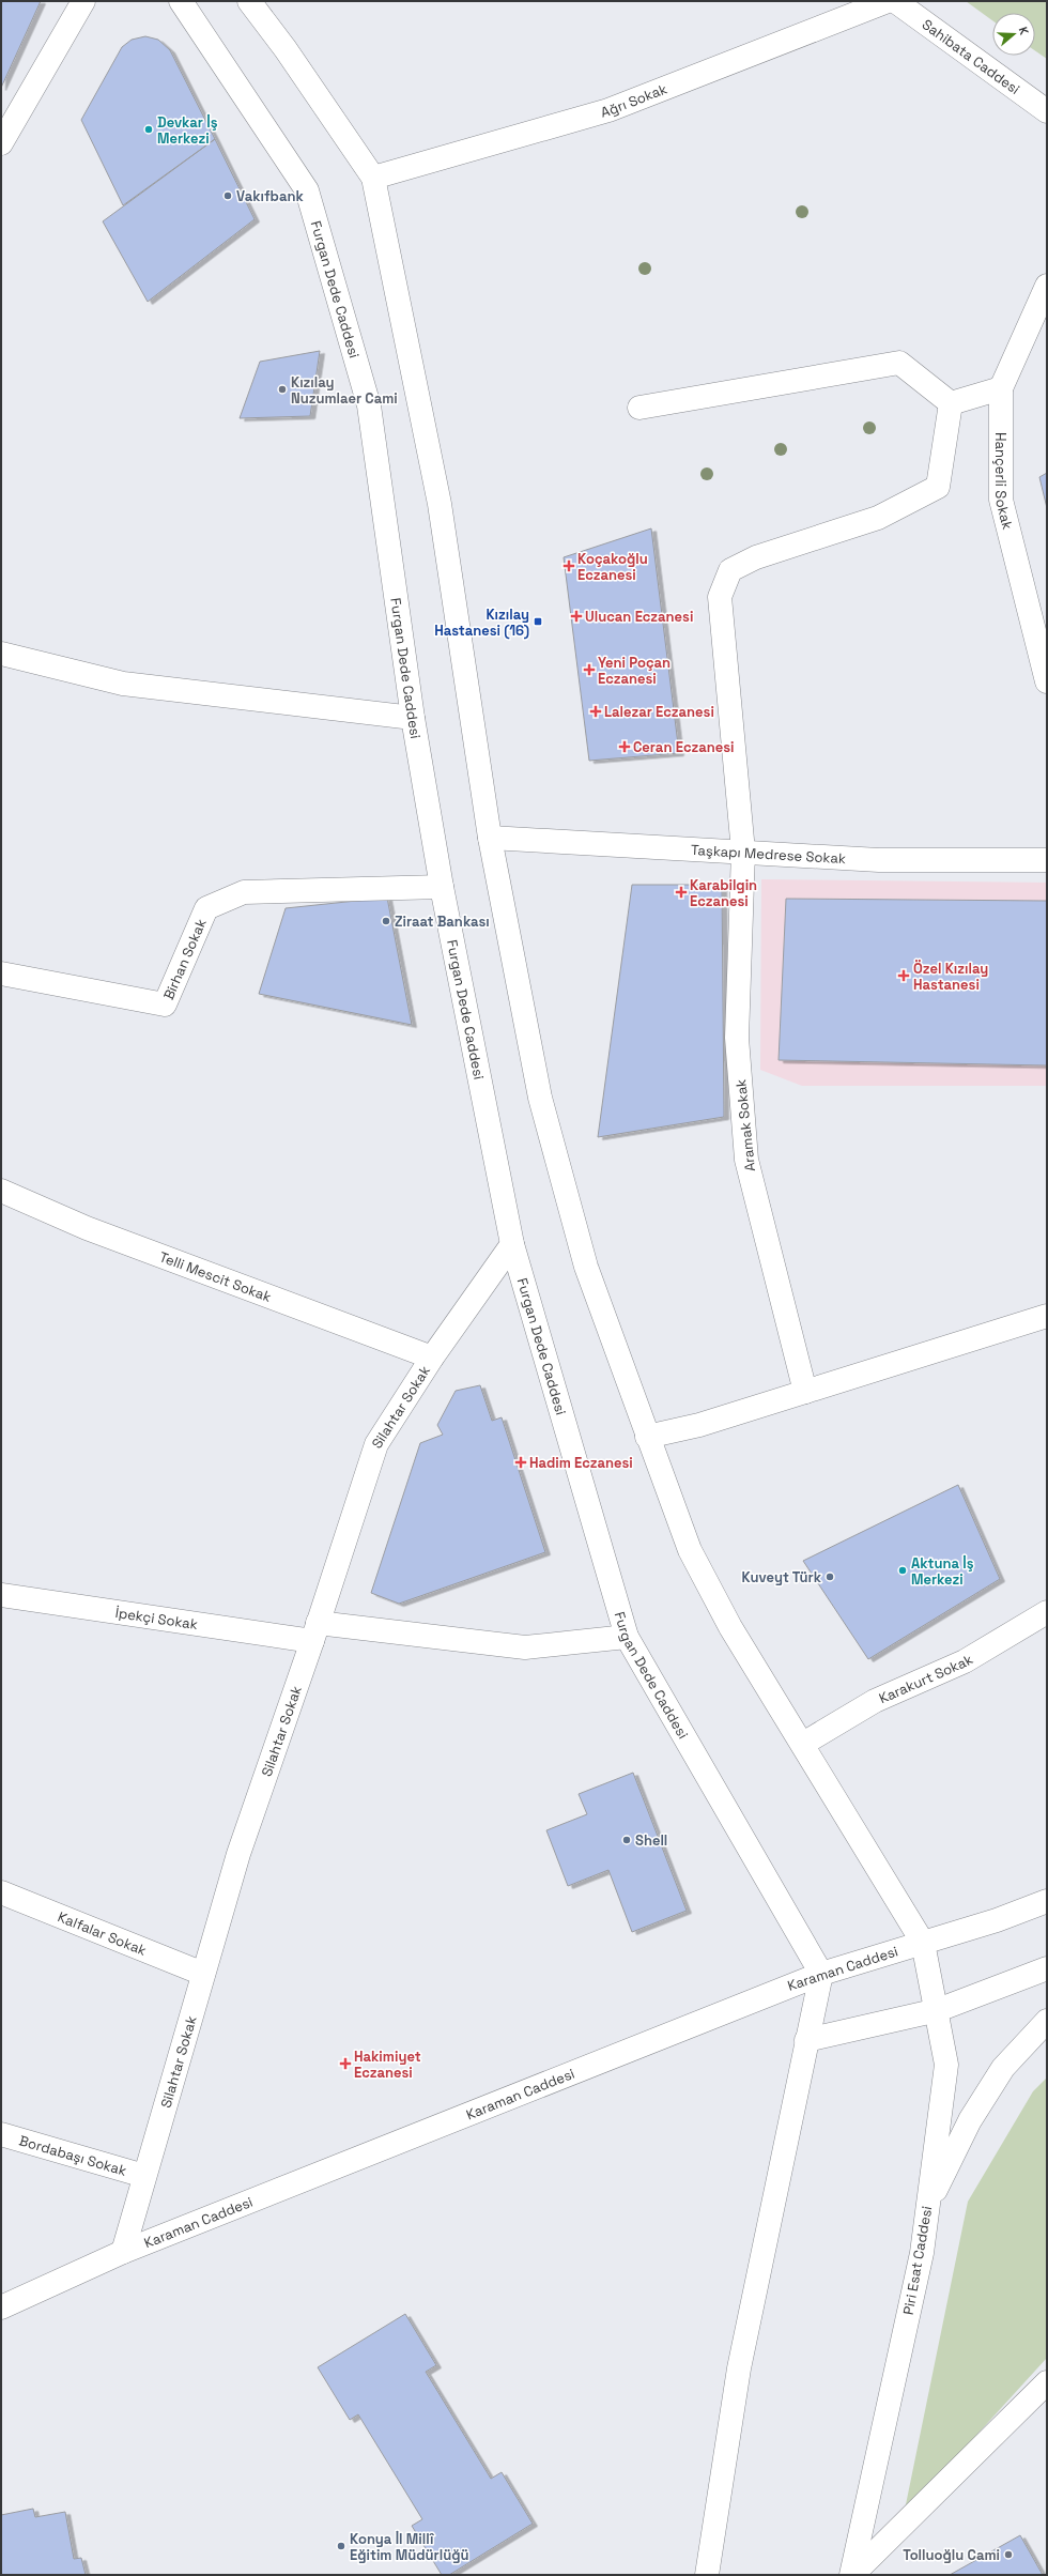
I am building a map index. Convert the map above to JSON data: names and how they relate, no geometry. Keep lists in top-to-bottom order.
{
  "streets": {
    "street": [
      "Sahibata Caddesi",
      "Ağrı Sokak",
      "Furgan Dede Caddesi",
      "Hançerli Sokak",
      "Taşkapı Medrese Sokak",
      "Birhan Sokak",
      "Aramak Sokak",
      "Telli Mescit Sokak",
      "Silahtar Sokak",
      "İpekçi Sokak",
      "Karakurt Sokak",
      "Kalfalar Sokak",
      "Karaman Caddesi",
      "Bordabaşı Sokak",
      "Piri Esat Caddesi"
    ]
  },
  "crossings": [
    ["Furgan Dede Caddesi", "Birhan Sokak"],
    ["Furgan Dede Caddesi", "Silahtar Sokak"],
    ["Furgan Dede Caddesi", "İpekçi Sokak"],
    ["Furgan Dede Caddesi", "Karaman Caddesi"],
    ["Taşkapı Medrese Sokak", "Aramak Sokak"],
    ["Telli Mescit Sokak", "Silahtar Sokak"],
    ["Silahtar Sokak", "İpekçi Sokak"],
    ["Silahtar Sokak", "Kalfalar Sokak"],
    ["Silahtar Sokak", "Karaman Caddesi"],
    ["Silahtar Sokak", "Bordabaşı Sokak"],
    ["Karaman Caddesi", "Piri Esat Caddesi"]
  ],
  "places": {
    "other": [
      "Devkar İş Merkezi",
      "Vakıfbank",
      "Kızılay Nuzumlaer Cami",
      "Ziraat Bankası",
      "Aktuna İş Merkezi",
      "Kuveyt Türk",
      "Shell",
      "Konya İl Millî Eğitim Müdürlüğü",
      "Tolluoğlu Cami"
    ],
    "health": [
      "Koçakoğlu Eczanesi",
      "Ulucan Eczanesi",
      "Yeni Poçan Eczanesi",
      "Lalezar Eczanesi",
      "Ceran Eczanesi",
      "Karabilgin Eczanesi",
      "Özel Kızılay Hastanesi",
      "Hadim Eczanesi",
      "Hakimiyet Eczanesi"
    ],
    "transit": ["Kızılay Hastanesi (16)"]
  },
  "north": "right"
}
